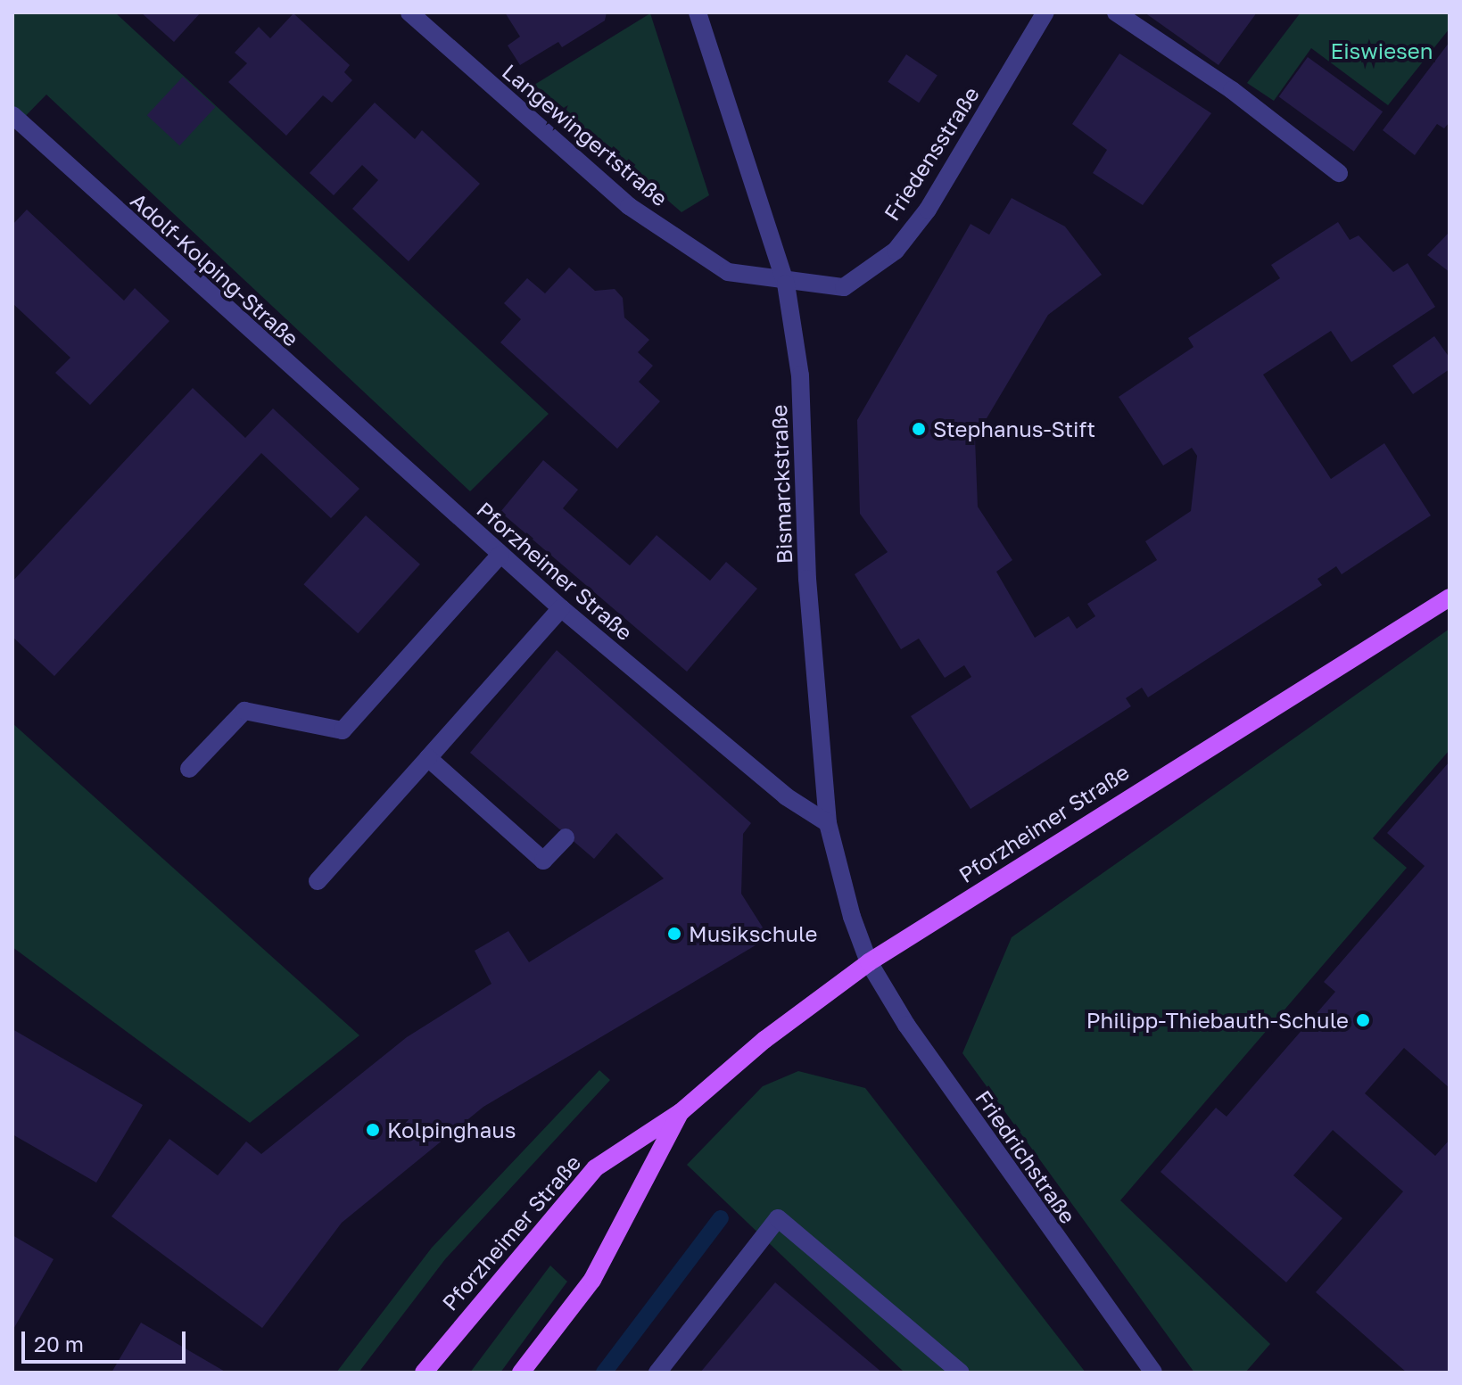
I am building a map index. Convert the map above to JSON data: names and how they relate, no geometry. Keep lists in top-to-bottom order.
{
  "streets": {
    "main road": ["Pforzheimer Straße"],
    "street": [
      "Langewingertstraße",
      "Friedensstraße",
      "Adolf-Kolping-Straße",
      "Bismarckstraße",
      "Friedrichstraße"
    ]
  },
  "crossings": [
    ["Langewingertstraße", "Friedensstraße"],
    ["Langewingertstraße", "Bismarckstraße"],
    ["Friedensstraße", "Bismarckstraße"],
    ["Adolf-Kolping-Straße", "Pforzheimer Straße"],
    ["Bismarckstraße", "Pforzheimer Straße"],
    ["Bismarckstraße", "Friedrichstraße"],
    ["Pforzheimer Straße", "Friedrichstraße"]
  ],
  "parks": ["Eiswiesen"],
  "places": [
    "Stephanus-Stift",
    "Musikschule",
    "Philipp-Thiebauth-Schule",
    "Kolpinghaus"
  ],
  "scale_bar": "20 m"
}
